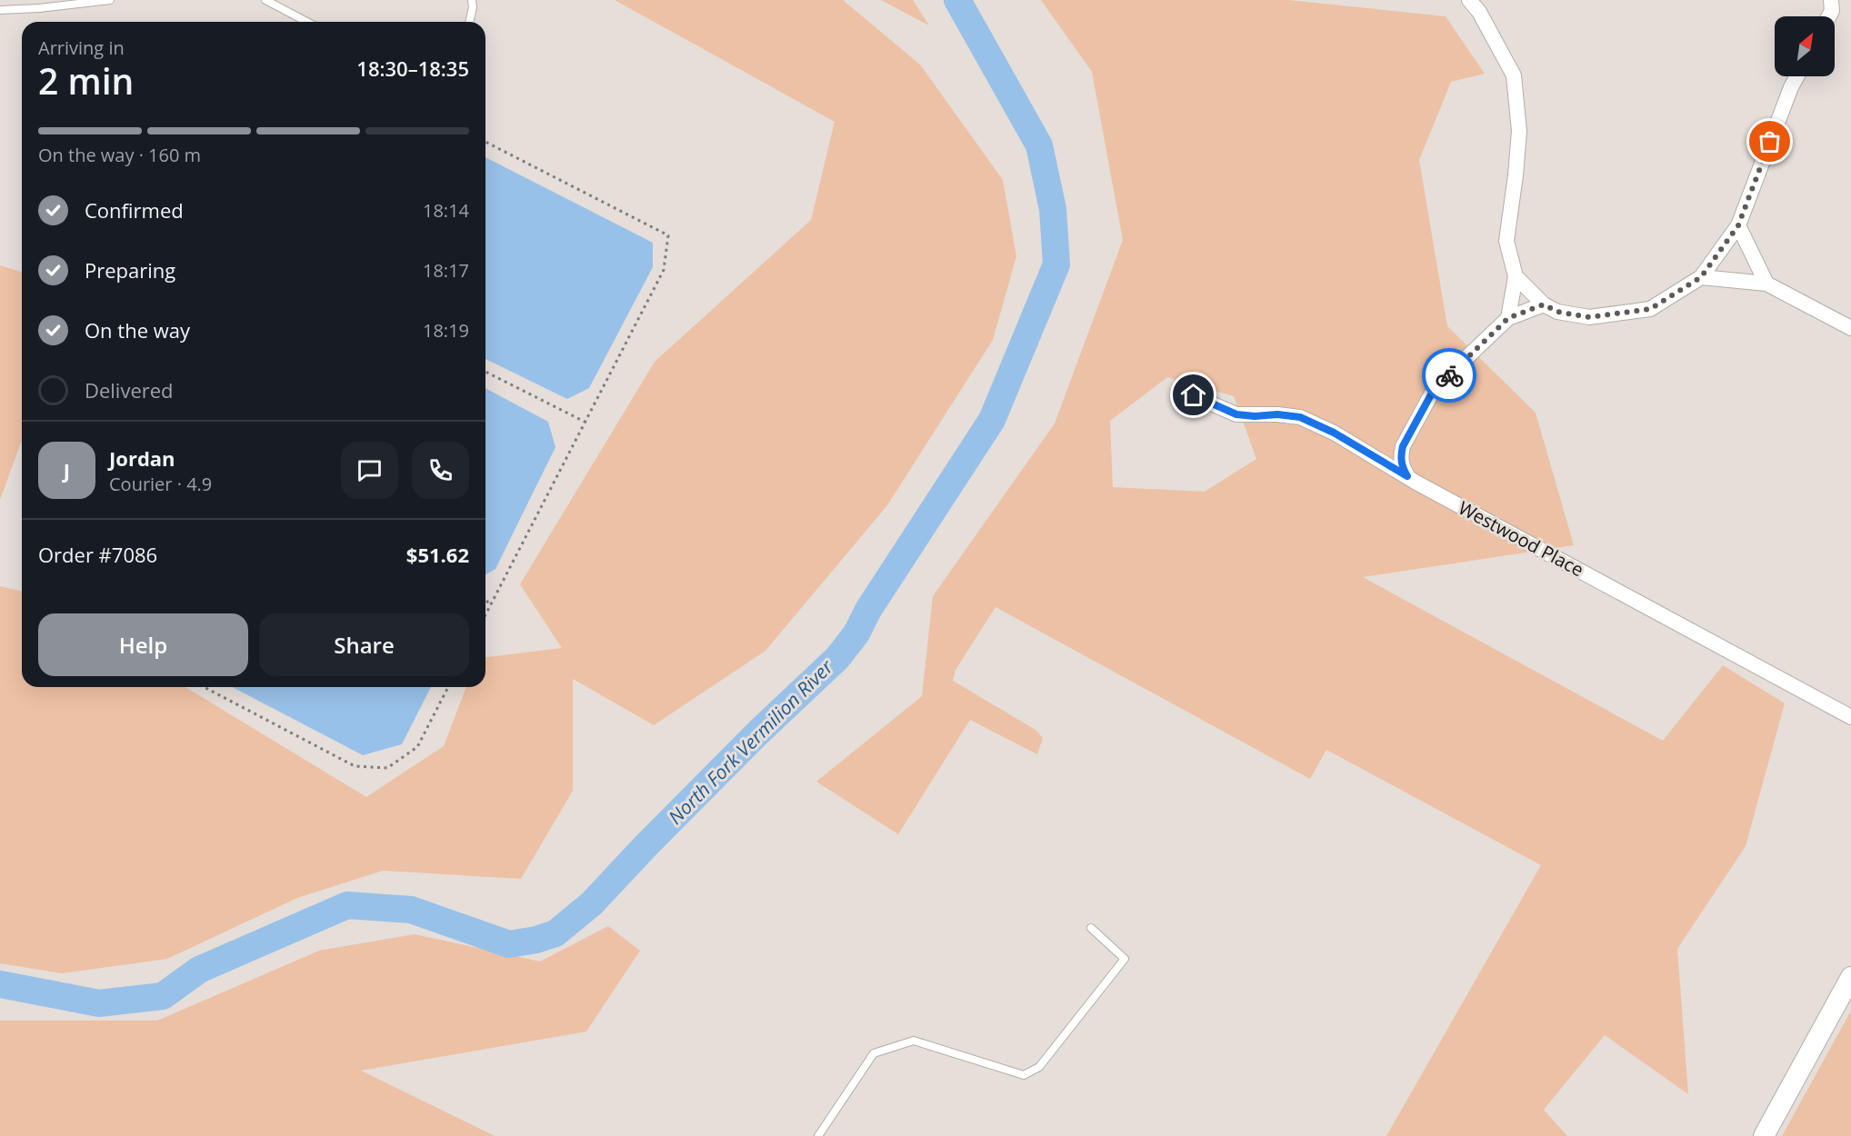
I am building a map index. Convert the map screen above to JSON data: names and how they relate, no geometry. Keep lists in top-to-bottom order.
{
  "streets": {
    "street": ["Westwood Place"]
  },
  "water": ["North Fork Vermilion River"],
  "north": "top right",
  "page": {
    "heading": ["2 min", "Arriving in", "18:30–18:35"],
    "panel": [
      "Jordan",
      "Courier · 4.9",
      "Order #7086",
      "$51.62"
    ],
    "bar": "On the way · 160 m",
    "list": [
      ["Confirmed", "18:14"],
      ["Preparing", "18:17"],
      ["On the way", "18:19"],
      "Delivered"
    ],
    "round": "J",
    "buttons": ["Help", "Share"]
  }
}
